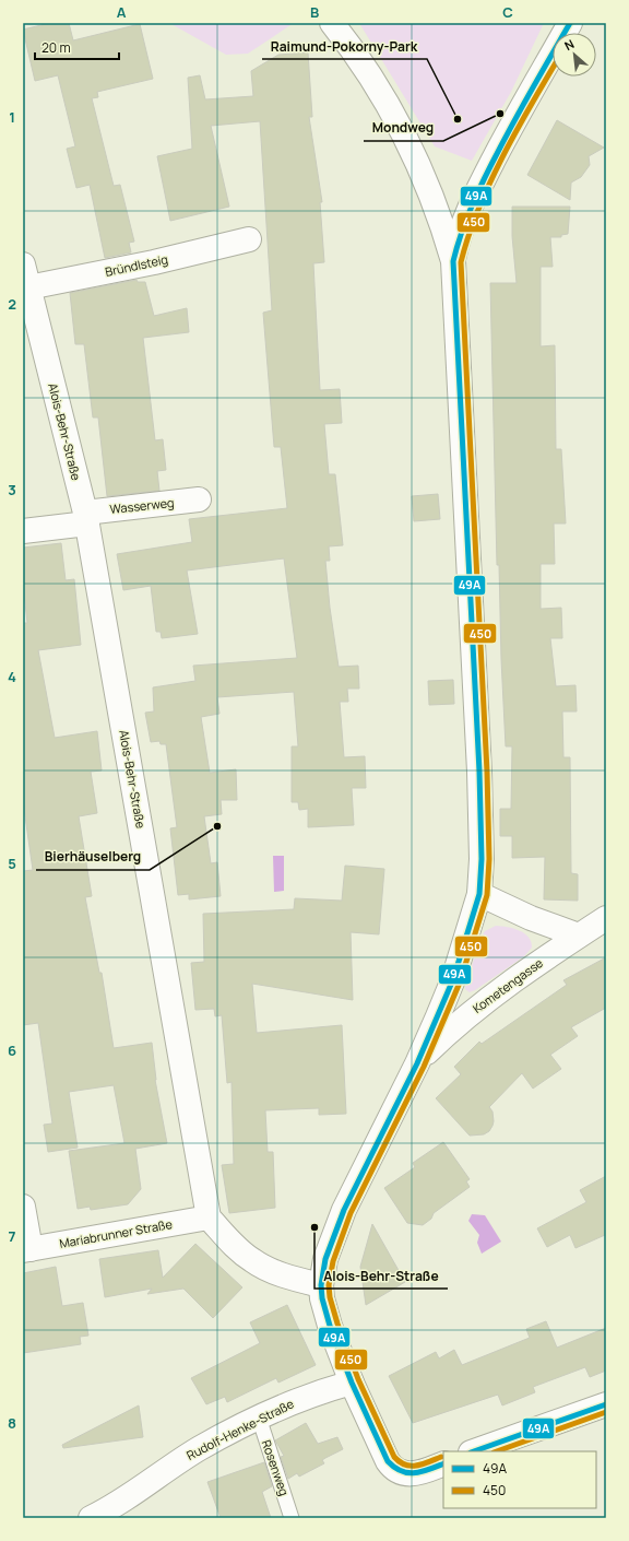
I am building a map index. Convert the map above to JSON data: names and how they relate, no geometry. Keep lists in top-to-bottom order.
{
  "streets": {
    "street": [
      "Bründlsteig",
      "Alois-Behr-Straße",
      "Wasserweg",
      "Kometengasse",
      "Mariabrunner Straße",
      "Rudolf-Henke-Straße"
    ],
    "lane": ["Rosenweg"]
  },
  "crossings": [
    ["Bründlsteig", "Alois-Behr-Straße"],
    ["Alois-Behr-Straße", "Wasserweg"],
    ["Alois-Behr-Straße", "Mariabrunner Straße"],
    ["Rudolf-Henke-Straße", "Rosenweg"]
  ],
  "places": [
    "Mondweg",
    "Raimund-Pokorny-Park",
    "Bierhäuselberg",
    "Alois-Behr-Straße"
  ],
  "lines": ["transit line 49A", "transit line 450"],
  "legend": ["49A", "450"],
  "scale_bar": "20 m",
  "north": "top left",
  "grid": {
    "columns": ["A", "B", "C"],
    "rows": [
      "1",
      "2",
      "3",
      "4",
      "5",
      "6",
      "7",
      "8"
    ]
  }
}
